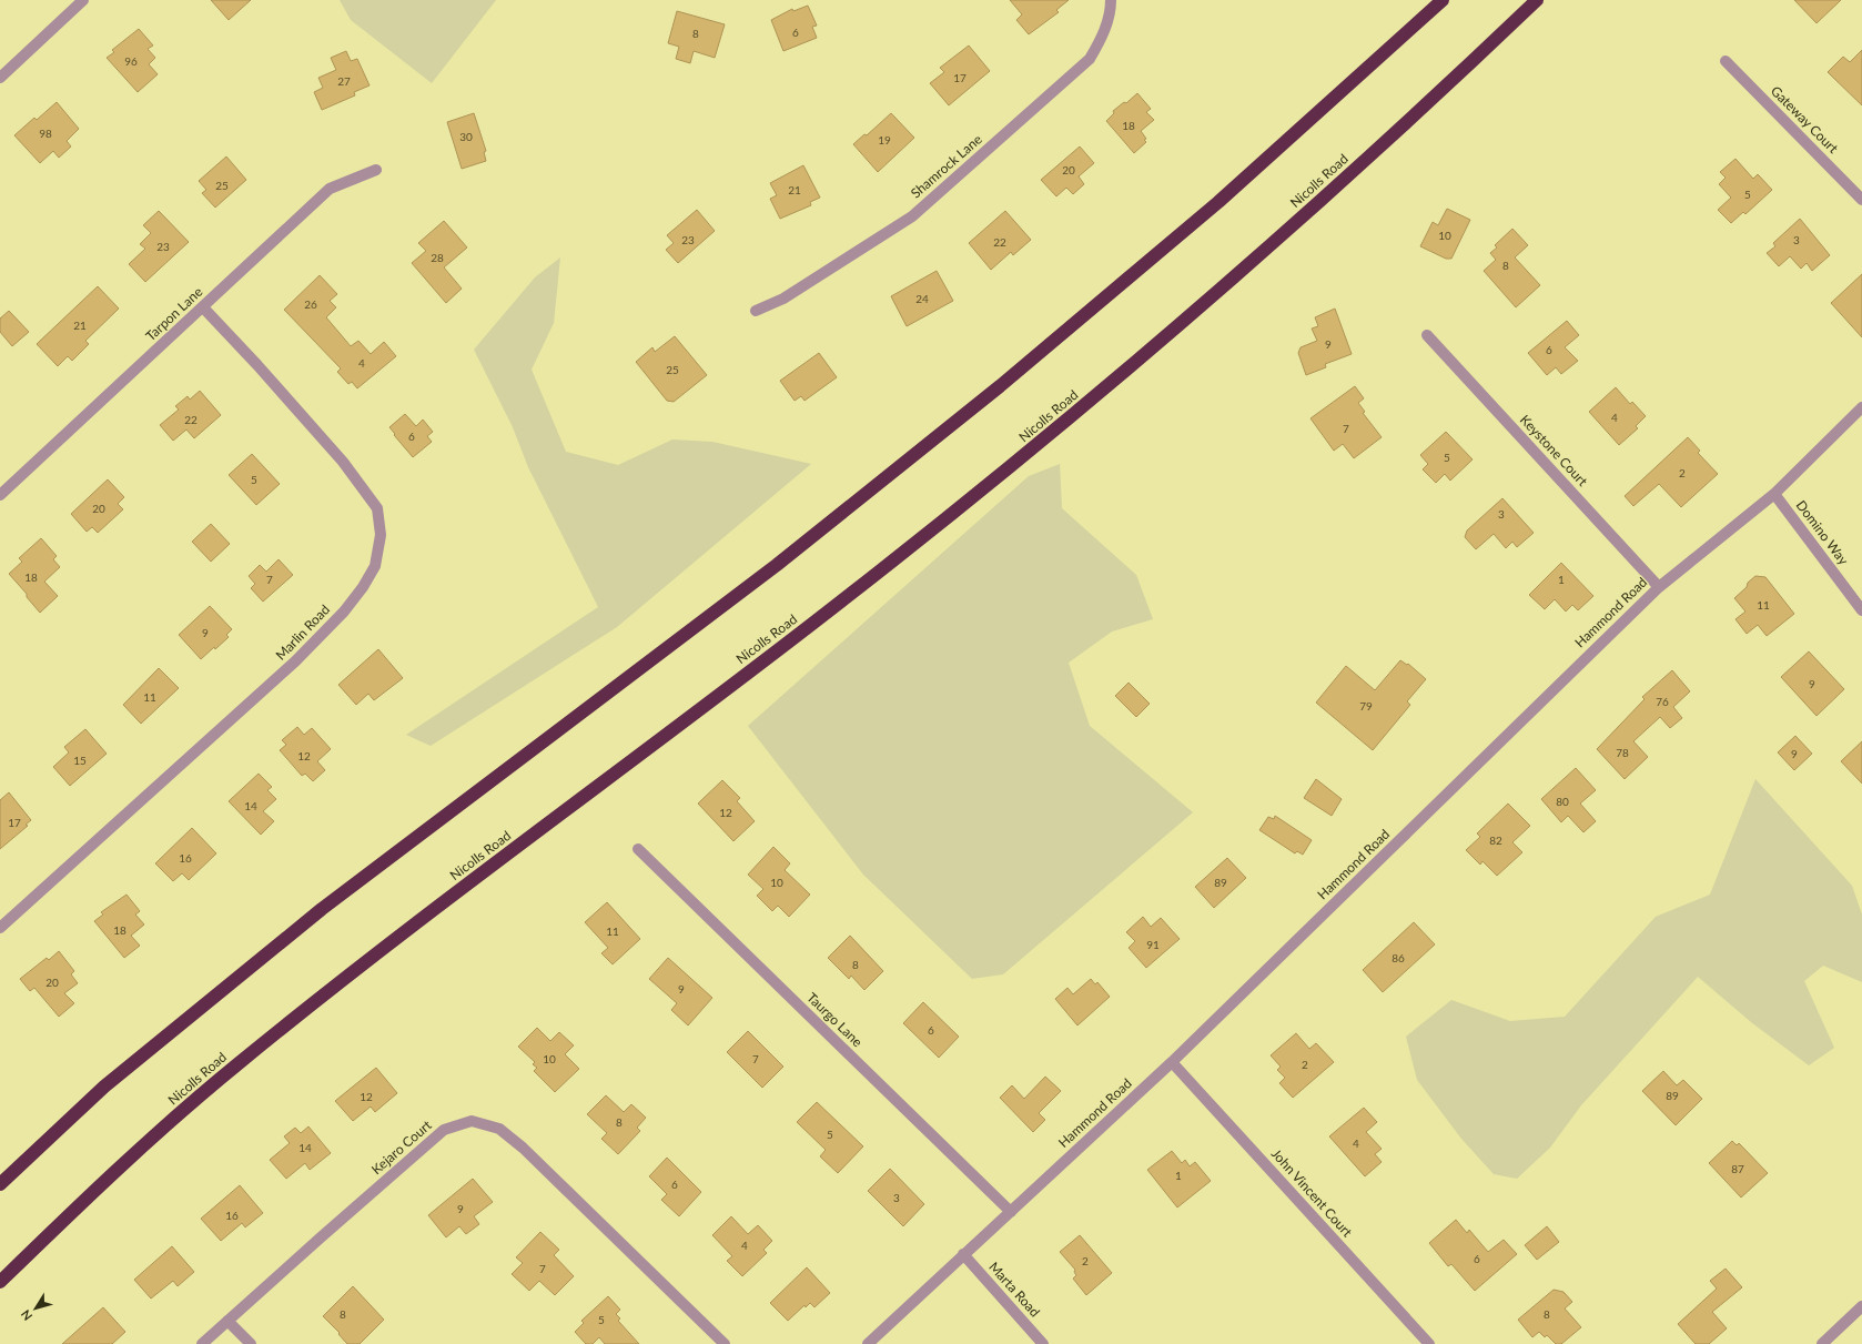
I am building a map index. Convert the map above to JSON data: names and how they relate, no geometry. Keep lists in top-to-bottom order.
{
  "streets": {
    "highway": ["Nicolls Road"],
    "street": [
      "Gateway Court",
      "Shamrock Lane",
      "Tarpon Lane",
      "Keystone Court",
      "Domino Way",
      "Hammond Road",
      "Marlin Road",
      "Taurgo Lane",
      "Kejaro Court",
      "John Vincent Court",
      "Marta Road"
    ]
  },
  "crossings": [
    ["Tarpon Lane", "Marlin Road"],
    ["Keystone Court", "Hammond Road"],
    ["Domino Way", "Hammond Road"],
    ["Hammond Road", "Taurgo Lane"],
    ["Hammond Road", "John Vincent Court"],
    ["Hammond Road", "Marta Road"]
  ],
  "house_numbers": [
    "6",
    "8",
    "96",
    "17",
    "27",
    "18",
    "98",
    "30",
    "19",
    "20",
    "25",
    "21",
    "5",
    "10",
    "23",
    "3",
    "22",
    "23",
    "28",
    "8",
    "24",
    "26",
    "21",
    "9",
    "6",
    "4",
    "25",
    "4",
    "22",
    "7",
    "6",
    "5",
    "2",
    "5",
    "20",
    "3",
    "18",
    "7",
    "1",
    "11",
    "9",
    "9",
    "11",
    "76",
    "79",
    "78",
    "9",
    "12",
    "15",
    "80",
    "14",
    "12",
    "17",
    "82",
    "16",
    "10",
    "89",
    "18",
    "11",
    "91",
    "86",
    "8",
    "20",
    "9",
    "6",
    "10",
    "7",
    "2",
    "89",
    "12",
    "8",
    "5",
    "4",
    "14",
    "87",
    "1",
    "6",
    "3",
    "9",
    "16",
    "4",
    "6",
    "2",
    "7",
    "8",
    "8",
    "5"
  ],
  "north": "bottom left"
}
